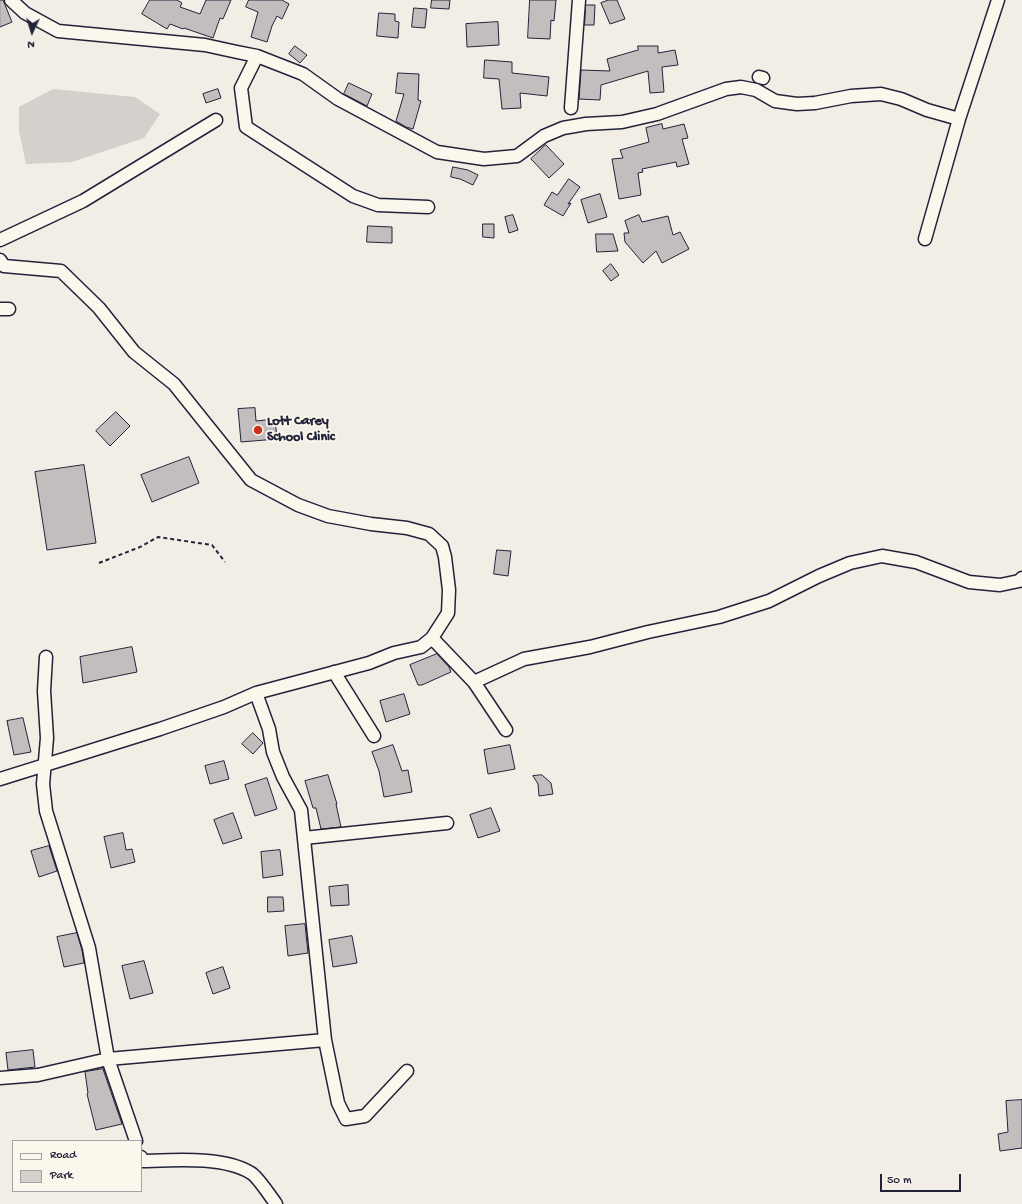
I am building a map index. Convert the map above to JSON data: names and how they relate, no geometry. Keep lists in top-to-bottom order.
{
  "places": ["Lott Carey School Clinic"],
  "legend": ["Road", "Park"],
  "scale_bar": "50 m",
  "north": "bottom"
}
